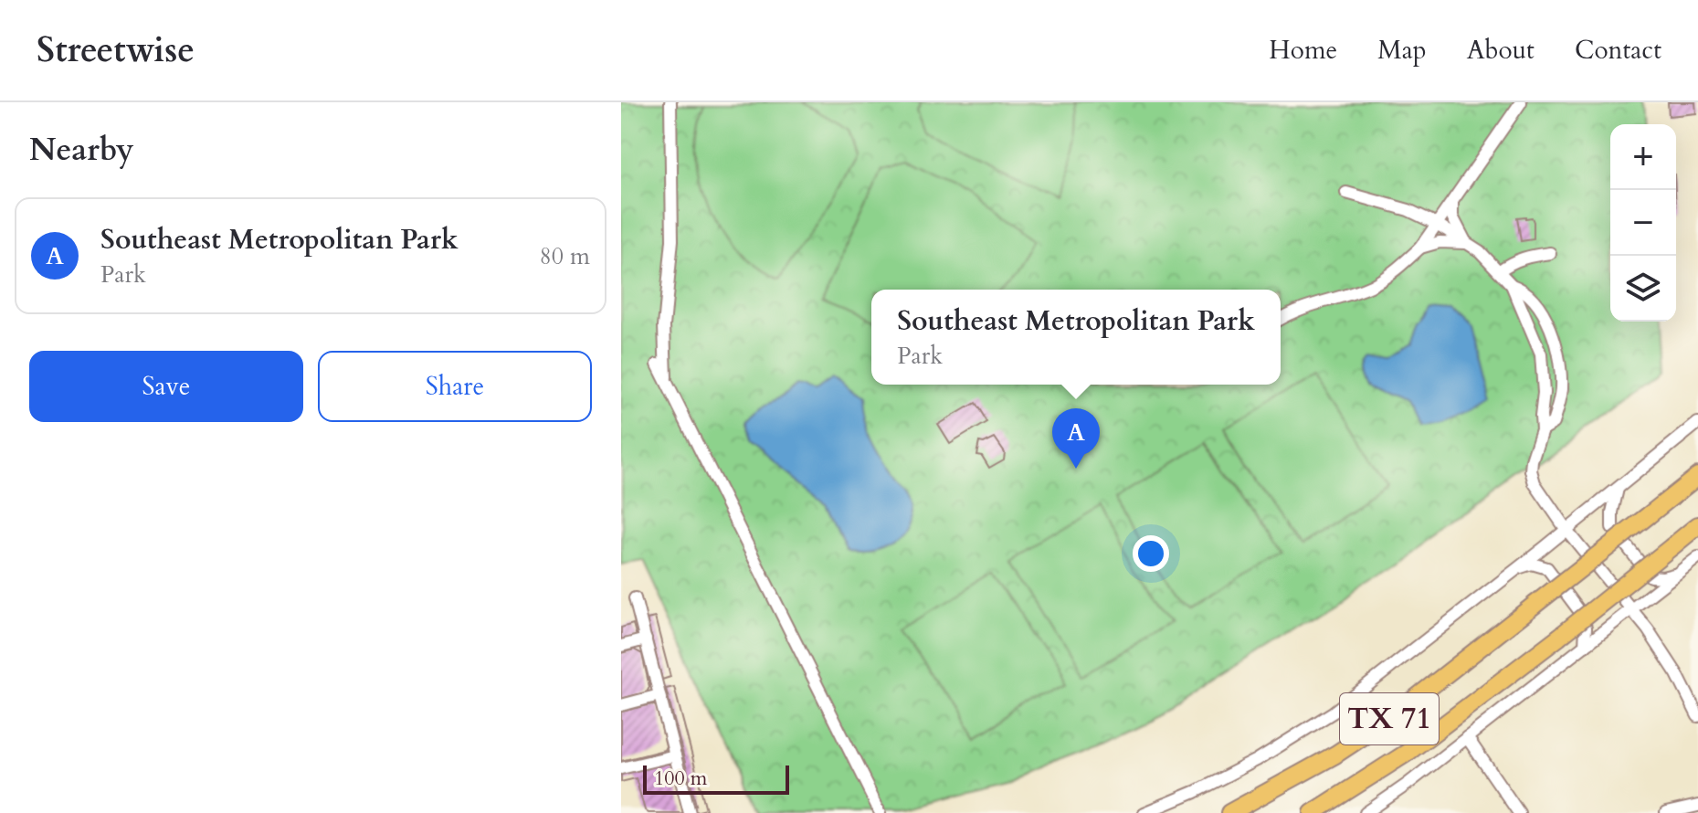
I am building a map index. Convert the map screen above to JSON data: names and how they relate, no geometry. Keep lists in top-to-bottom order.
{
  "streets": {
    "highway": ["TX 71"]
  },
  "scale_bar": "100 m",
  "page": {
    "header": "Streetwise",
    "nav": [
      "Home",
      "Map",
      "About",
      "Contact"
    ],
    "heading": "Nearby",
    "map_buttons": ["+", "−"],
    "list": [
      {
        "mark": "A",
        "name": "Southeast Metropolitan Park",
        "note": "Park",
        "value": "80 m"
      }
    ],
    "popup": ["Southeast Metropolitan Park", "Park"],
    "buttons": ["Save", "Share"],
    "pins": "A",
    "scale": "100 m"
  }
}
